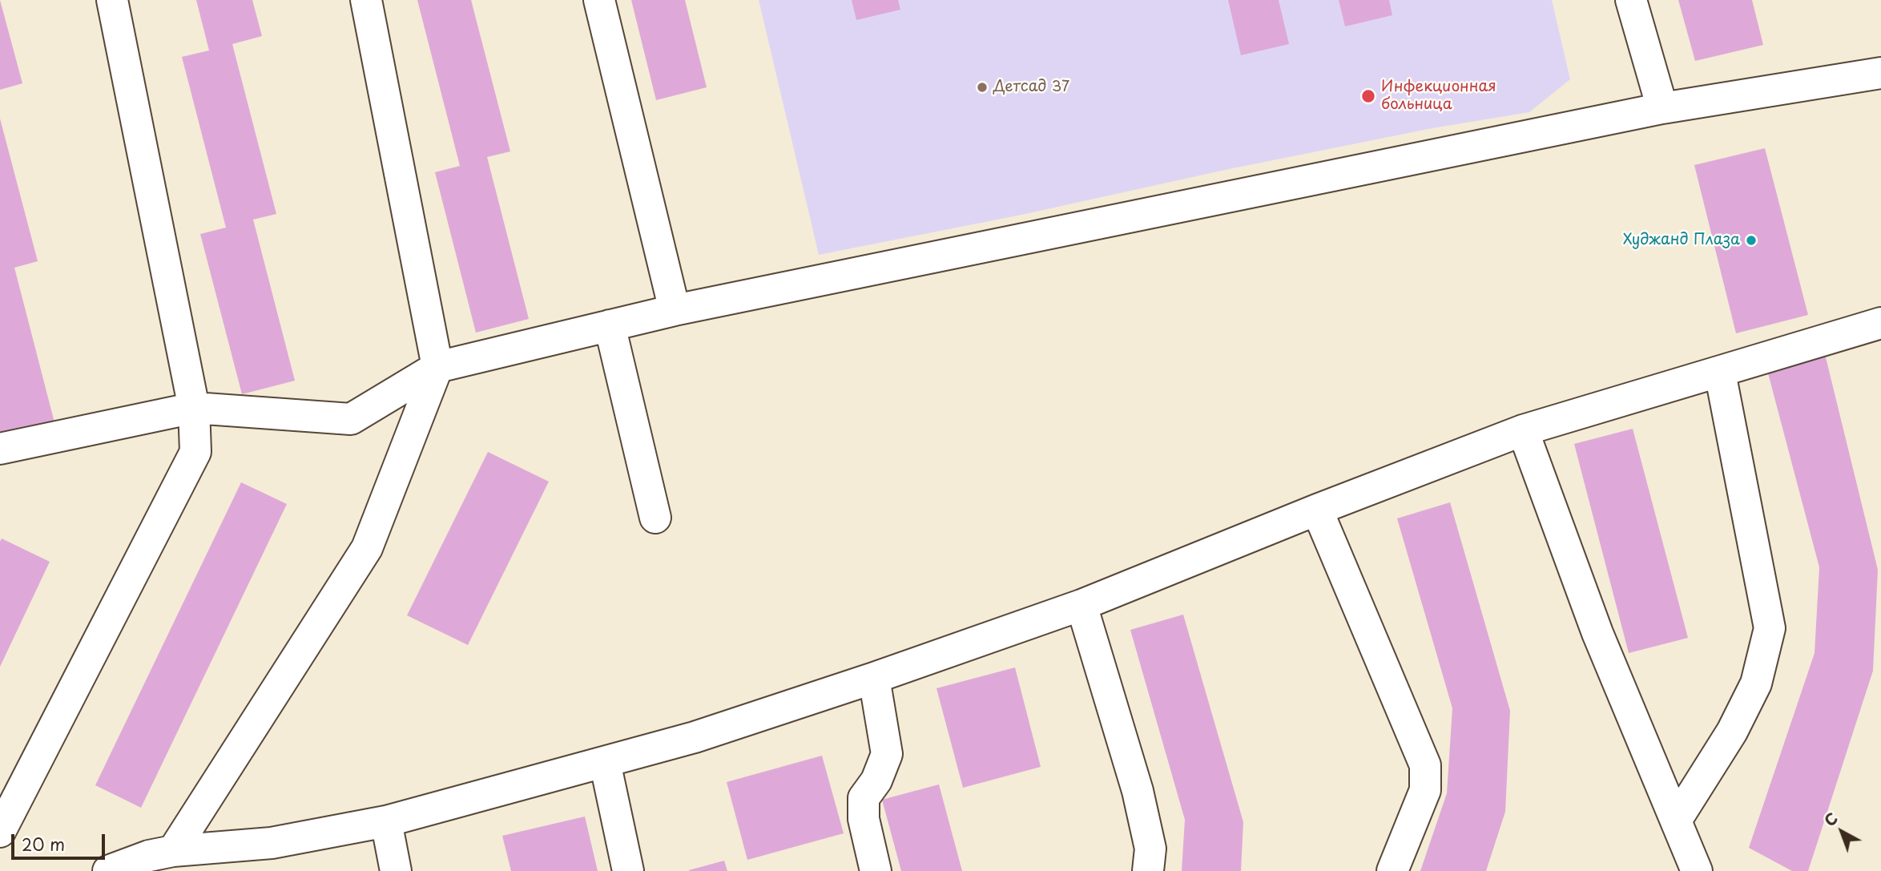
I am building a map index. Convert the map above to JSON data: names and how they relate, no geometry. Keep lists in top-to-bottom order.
{
  "places": ["Детсад 37", "Инфекционная больница", "Худжанд Плаза"],
  "scale_bar": "20 m",
  "north": "top left"
}
